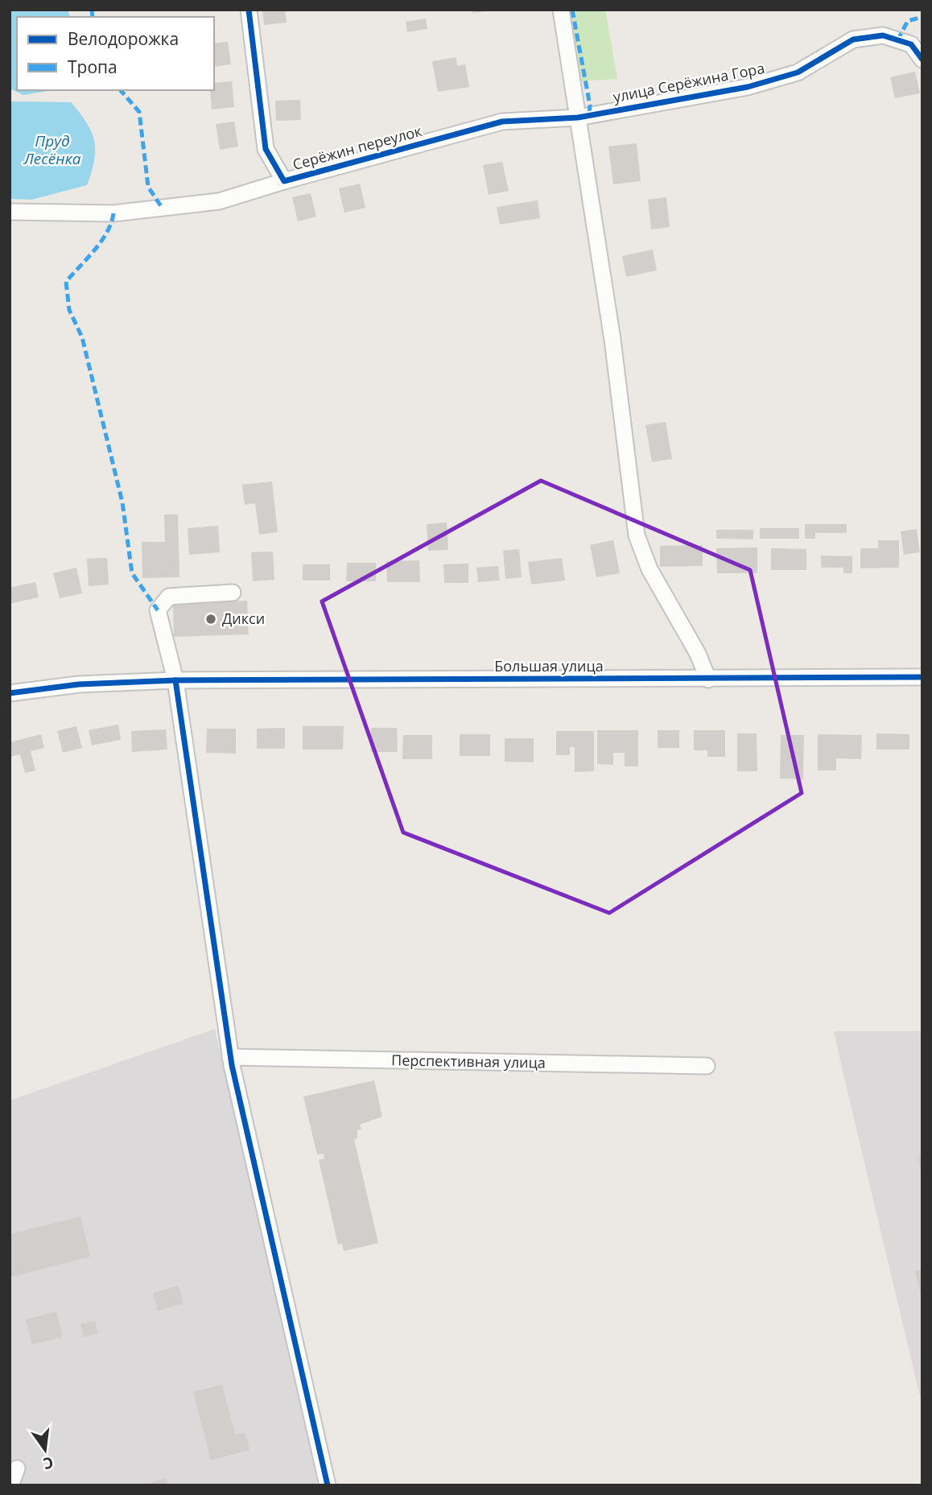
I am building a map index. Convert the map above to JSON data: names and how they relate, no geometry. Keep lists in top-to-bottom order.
{
  "streets": {
    "street": [
      "улица Серёжина Гора",
      "Серёжин переулок",
      "Большая улица",
      "Перспективная улица"
    ]
  },
  "crossings": [
    ["улица Серёжина Гора", "Серёжин переулок"]
  ],
  "water": ["Пруд Лесёнка"],
  "places": ["Дикси"],
  "legend": ["Велодорожка", "Тропа"],
  "north": "bottom"
}
